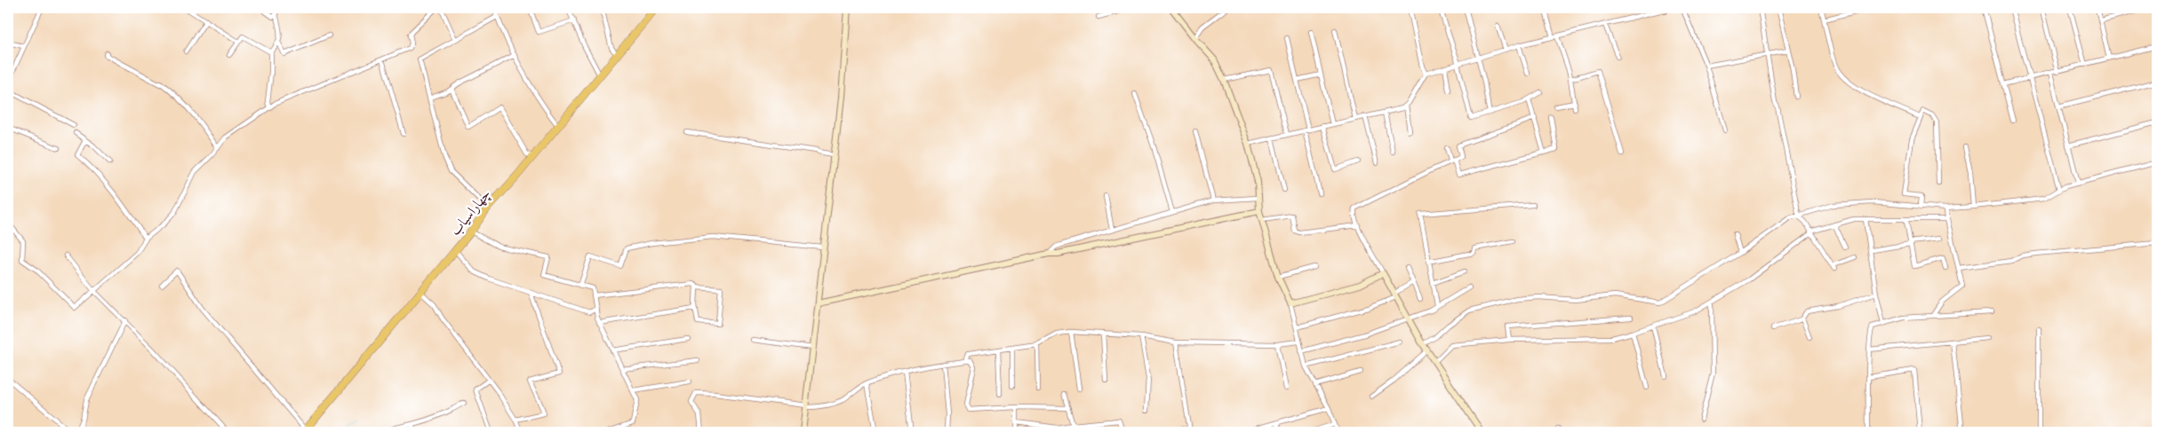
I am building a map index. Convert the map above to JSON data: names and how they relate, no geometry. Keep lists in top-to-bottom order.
{
  "streets": {
    "highway": ["چهاراسیاب"]
  }
}
